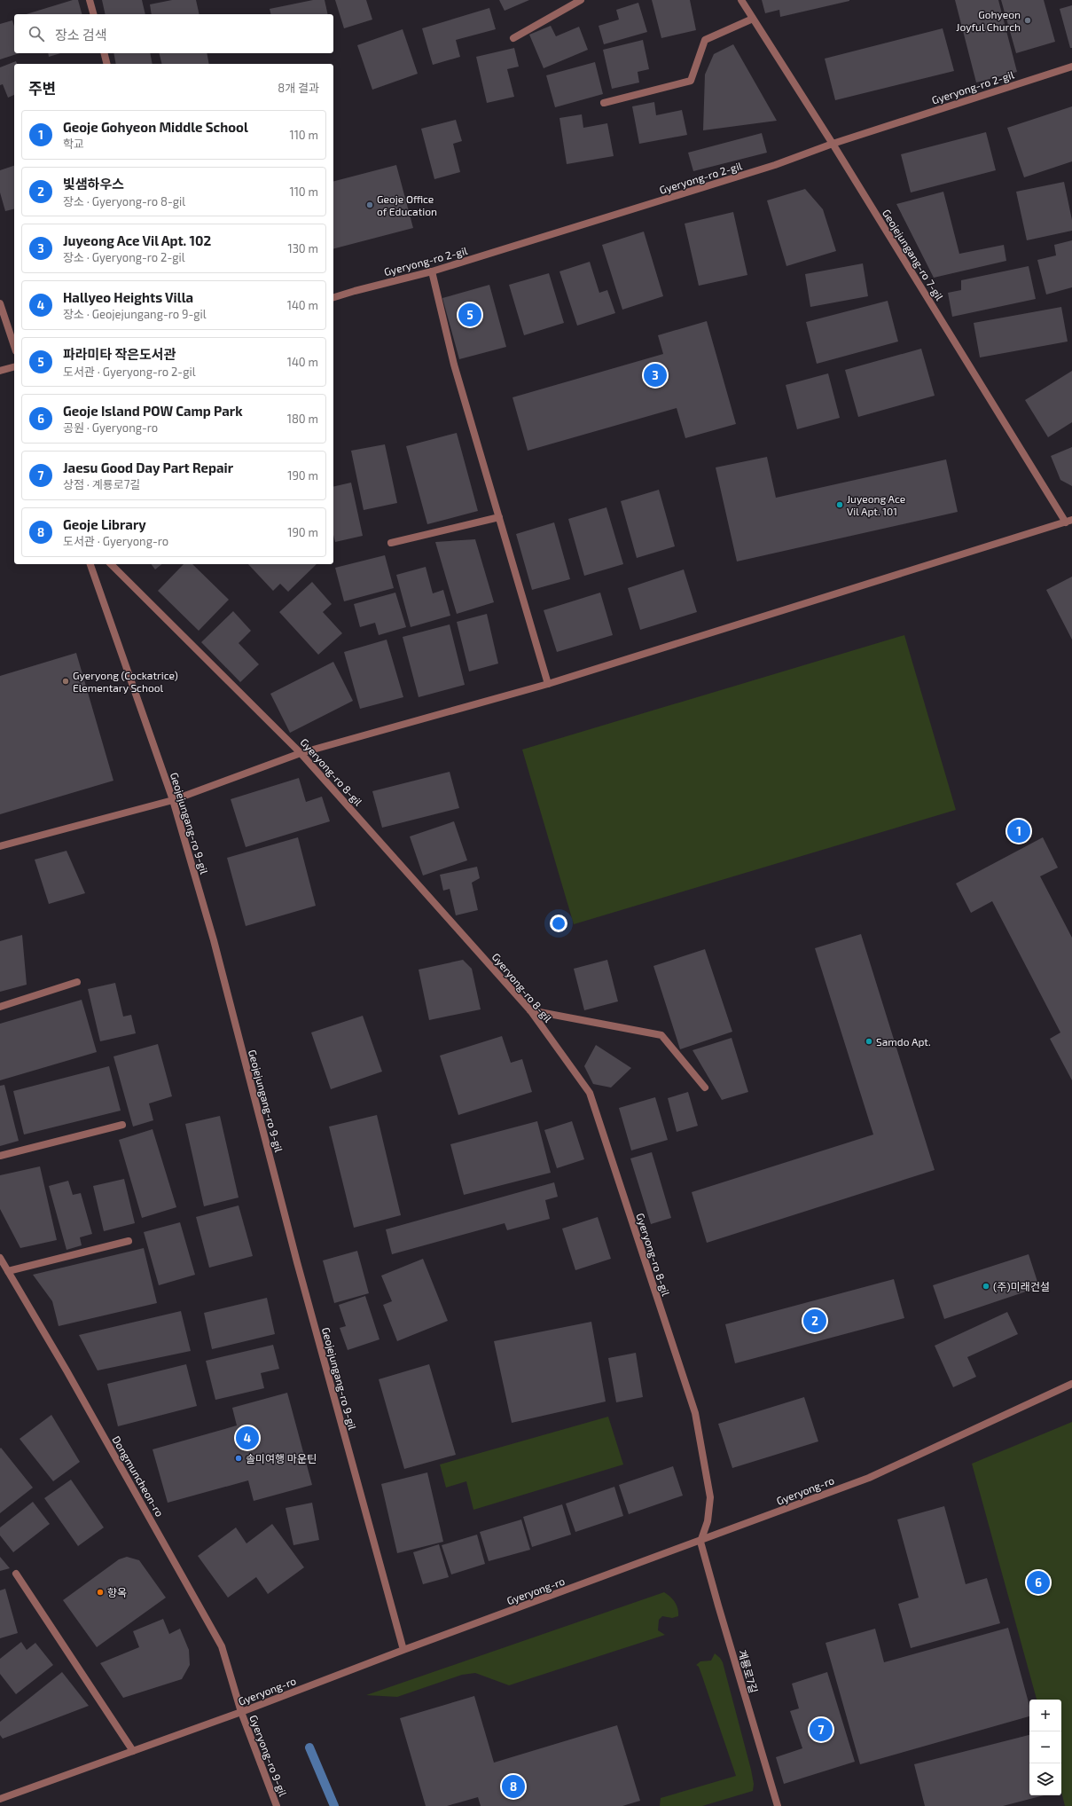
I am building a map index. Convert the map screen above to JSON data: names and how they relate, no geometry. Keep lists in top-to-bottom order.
{
  "streets": {
    "street": [
      "Gyeryong-ro 2-gil",
      "Geojejungang-ro 7-gil",
      "Gyeryong-ro 8-gil",
      "Geojejungang-ro 9-gil",
      "Dongmuncheon-ro",
      "Gyeryong-ro",
      "계룡로7길",
      "Gyeryong-ro 9-gil"
    ]
  },
  "crossings": [
    ["Gyeryong-ro 2-gil", "Geojejungang-ro 7-gil"],
    ["Gyeryong-ro 8-gil", "Gyeryong-ro"],
    ["Gyeryong-ro 8-gil", "계룡로7길"],
    ["Geojejungang-ro 9-gil", "Gyeryong-ro"],
    ["Dongmuncheon-ro", "Gyeryong-ro"],
    ["Dongmuncheon-ro", "Gyeryong-ro 9-gil"],
    ["Gyeryong-ro", "계룡로7길"],
    ["Gyeryong-ro", "Gyeryong-ro 9-gil"]
  ],
  "places": [
    "Gohyeon Joyful Church",
    "Geoje Office of Education",
    "Juyeong Ace Vil Apt. 101",
    "Gyeryong (Cockatrice) Elementary School",
    "Samdo Apt.",
    "(주)미래건설",
    "솔미여행 마운틴",
    "향옥"
  ],
  "page": {
    "search": "장소 검색",
    "heading": ["주변", "8개 결과"],
    "list": [
      {
        "mark": "1",
        "name": "Geoje Gohyeon Middle School",
        "note": "학교",
        "value": "110 m"
      },
      {
        "mark": "2",
        "name": "빛샘하우스",
        "note": "장소 · Gyeryong-ro 8-gil",
        "value": "110 m"
      },
      {
        "mark": "3",
        "name": "Juyeong Ace Vil Apt. 102",
        "note": "장소 · Gyeryong-ro 2-gil",
        "value": "130 m"
      },
      {
        "mark": "4",
        "name": "Hallyeo Heights Villa",
        "note": "장소 · Geojejungang-ro 9-gil",
        "value": "140 m"
      },
      {
        "mark": "5",
        "name": "파라미타 작은도서관",
        "note": "도서관 · Gyeryong-ro 2-gil",
        "value": "140 m"
      },
      {
        "mark": "6",
        "name": "Geoje Island POW Camp Park",
        "note": "공원 · Gyeryong-ro",
        "value": "180 m"
      },
      {
        "mark": "7",
        "name": "Jaesu Good Day Part Repair",
        "note": "상점 · 계룡로7길",
        "value": "190 m"
      },
      {
        "mark": "8",
        "name": "Geoje Library",
        "note": "도서관 · Gyeryong-ro",
        "value": "190 m"
      }
    ],
    "pins": [
      "5",
      "3",
      "1",
      "2",
      "4",
      "6",
      "7",
      "8"
    ],
    "map_buttons": ["+", "−"]
  }
}
